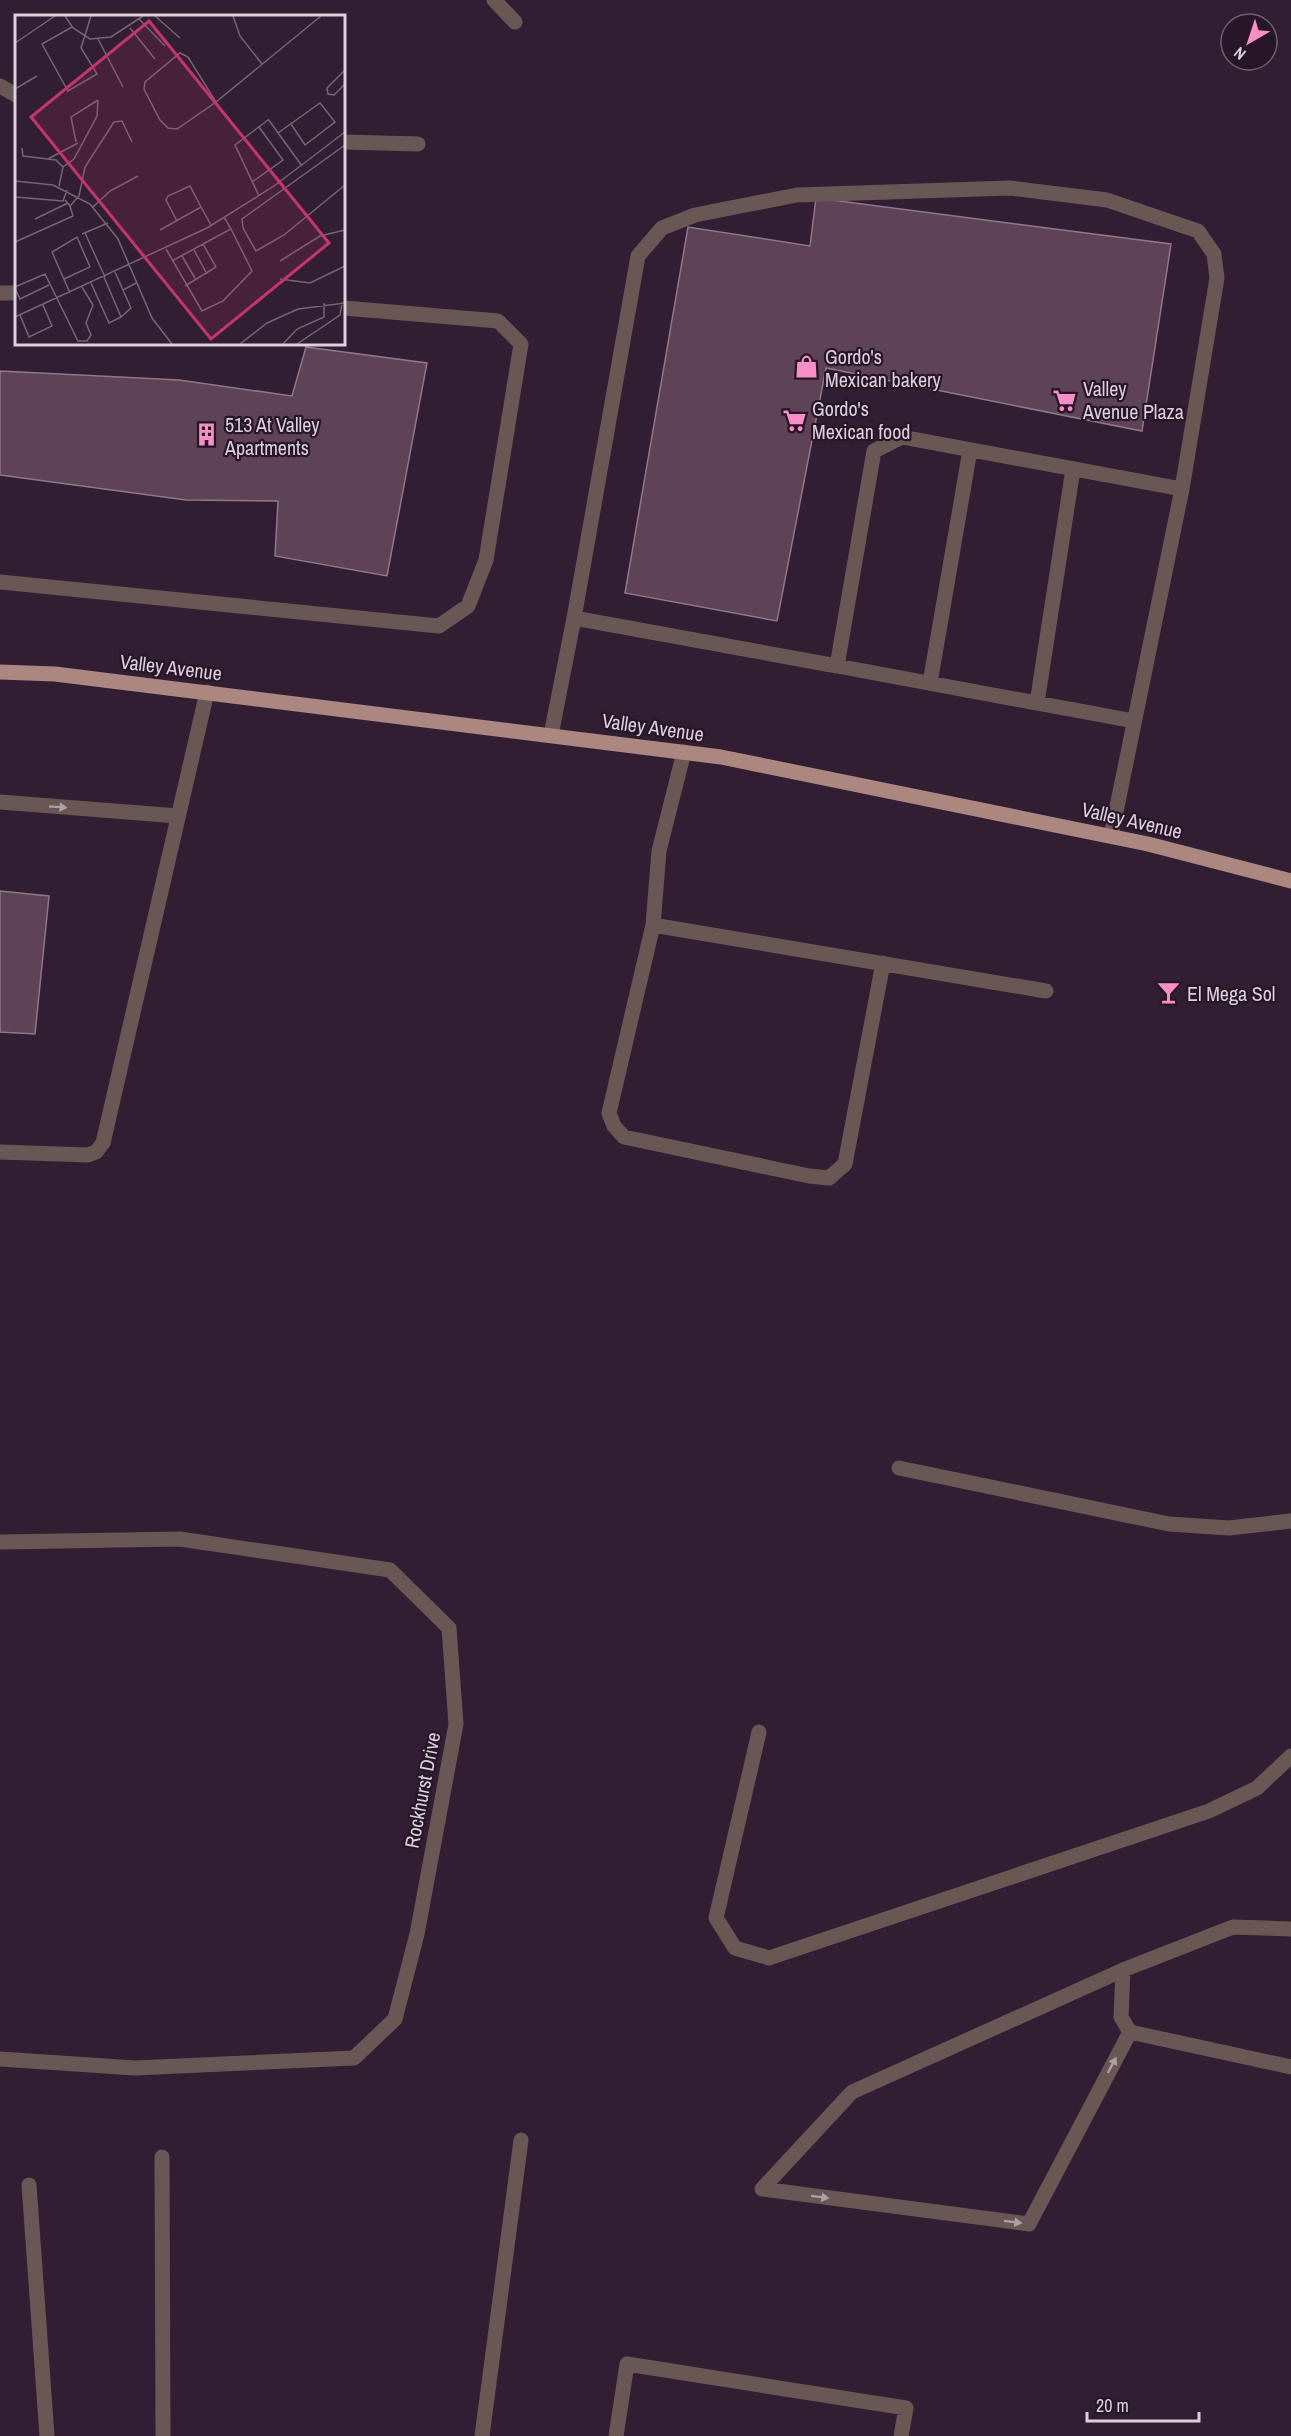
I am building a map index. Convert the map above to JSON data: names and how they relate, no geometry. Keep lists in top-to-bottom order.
{
  "streets": {
    "main road": ["Valley Avenue"],
    "street": ["Rockhurst Drive"]
  },
  "places": {
    "shop": ["Gordo's Mexican bakery"],
    "supermarket": ["Valley Avenue Plaza", "Gordo's Mexican food"],
    "building": ["513 At Valley Apartments"],
    "bar": ["El Mega Sol"]
  },
  "scale_bar": "20 m",
  "north": "bottom left"
}
